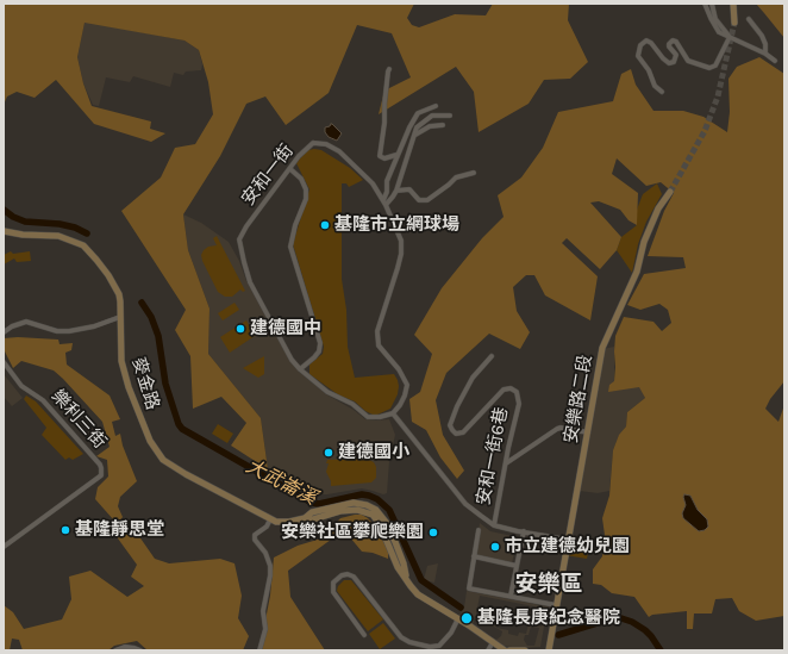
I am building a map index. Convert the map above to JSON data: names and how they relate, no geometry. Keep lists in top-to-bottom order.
{
  "streets": {
    "street": [
      "安和一街",
      "麥金路",
      "安樂路二段",
      "樂利三街",
      "安和一街6巷"
    ]
  },
  "districts": ["安樂區"],
  "water": ["大武崙溪"],
  "places": [
    "基隆市立網球場",
    "建德國中",
    "建德國小",
    "基隆靜思堂",
    "安樂社區攀爬樂園",
    "市立建德幼兒園",
    "基隆長庚紀念醫院"
  ]
}
